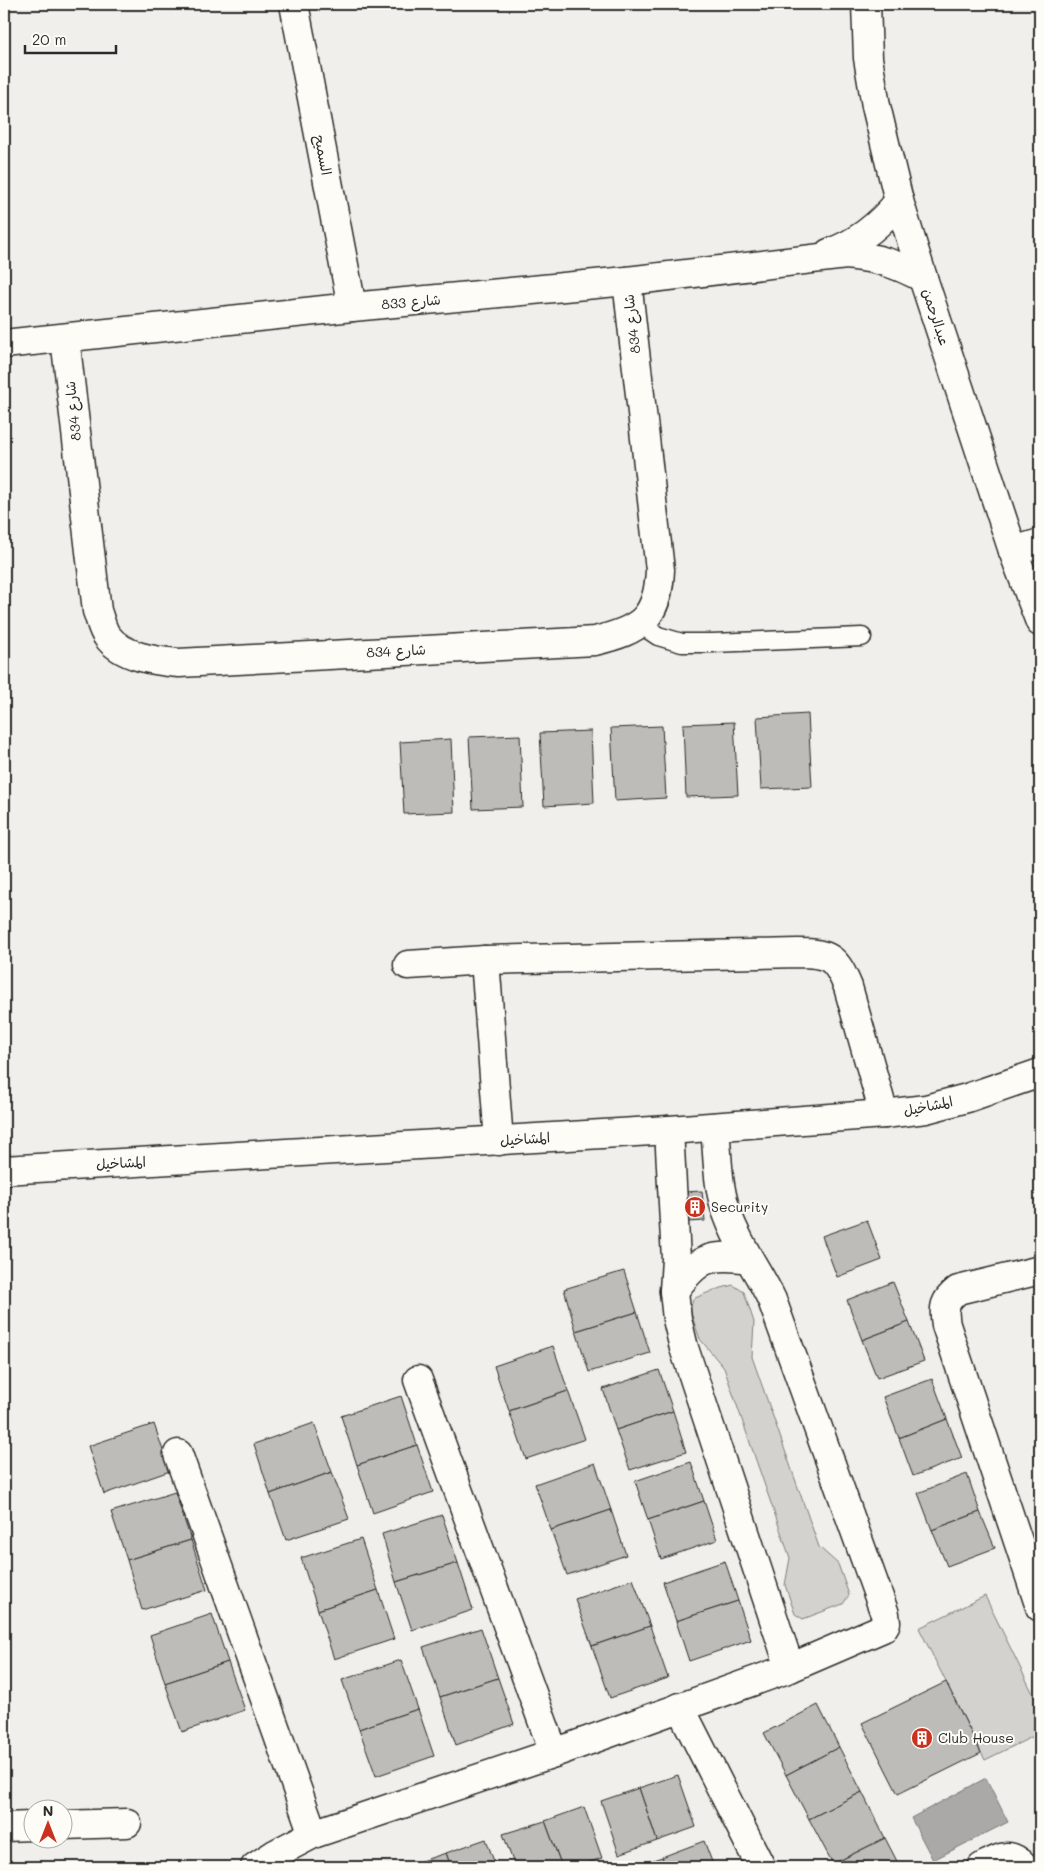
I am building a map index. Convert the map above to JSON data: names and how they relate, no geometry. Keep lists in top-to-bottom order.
{
  "streets": {
    "street": [
      "السميح",
      "شارع 833",
      "عبدالرحمن",
      "شارع 834",
      "المشاخيل"
    ]
  },
  "crossings": [
    ["السميح", "شارع 833"],
    ["شارع 833", "عبدالرحمن"],
    ["شارع 833", "شارع 834"]
  ],
  "places": {
    "building": ["Security", "Club House"]
  },
  "scale_bar": "20 m",
  "north": "top"
}
